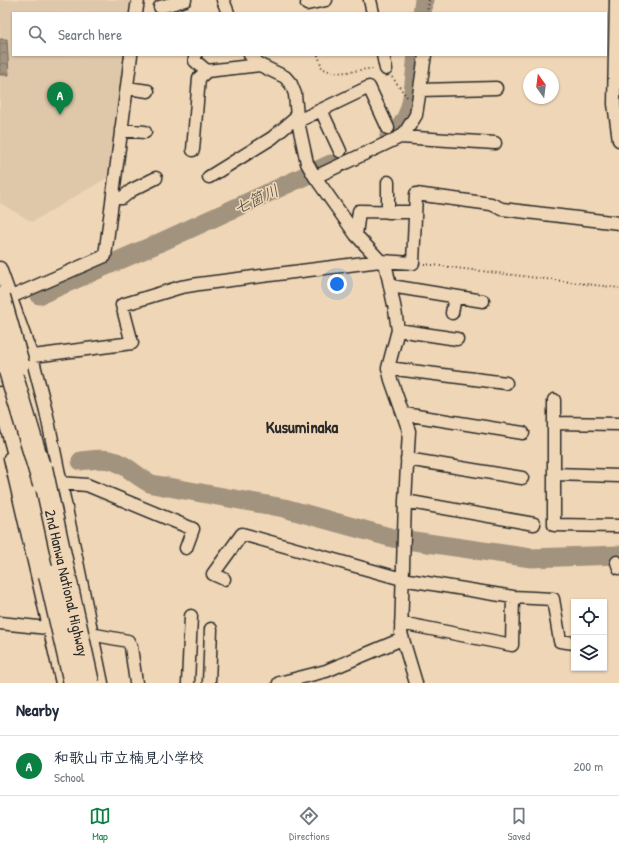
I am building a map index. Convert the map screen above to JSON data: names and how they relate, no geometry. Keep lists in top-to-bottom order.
{
  "streets": {
    "highway": ["2nd Hanwa National Highway"]
  },
  "districts": ["Kusuminaka"],
  "water": ["七箇川"],
  "north": "top",
  "page": {
    "search": "Search here",
    "pins": "A",
    "heading": "Nearby",
    "list": [
      {
        "mark": "A",
        "name": "和歌山市立楠見小学校",
        "note": "School",
        "value": "200 m"
      }
    ],
    "nav": ["Map", "Directions", "Saved"]
  }
}
